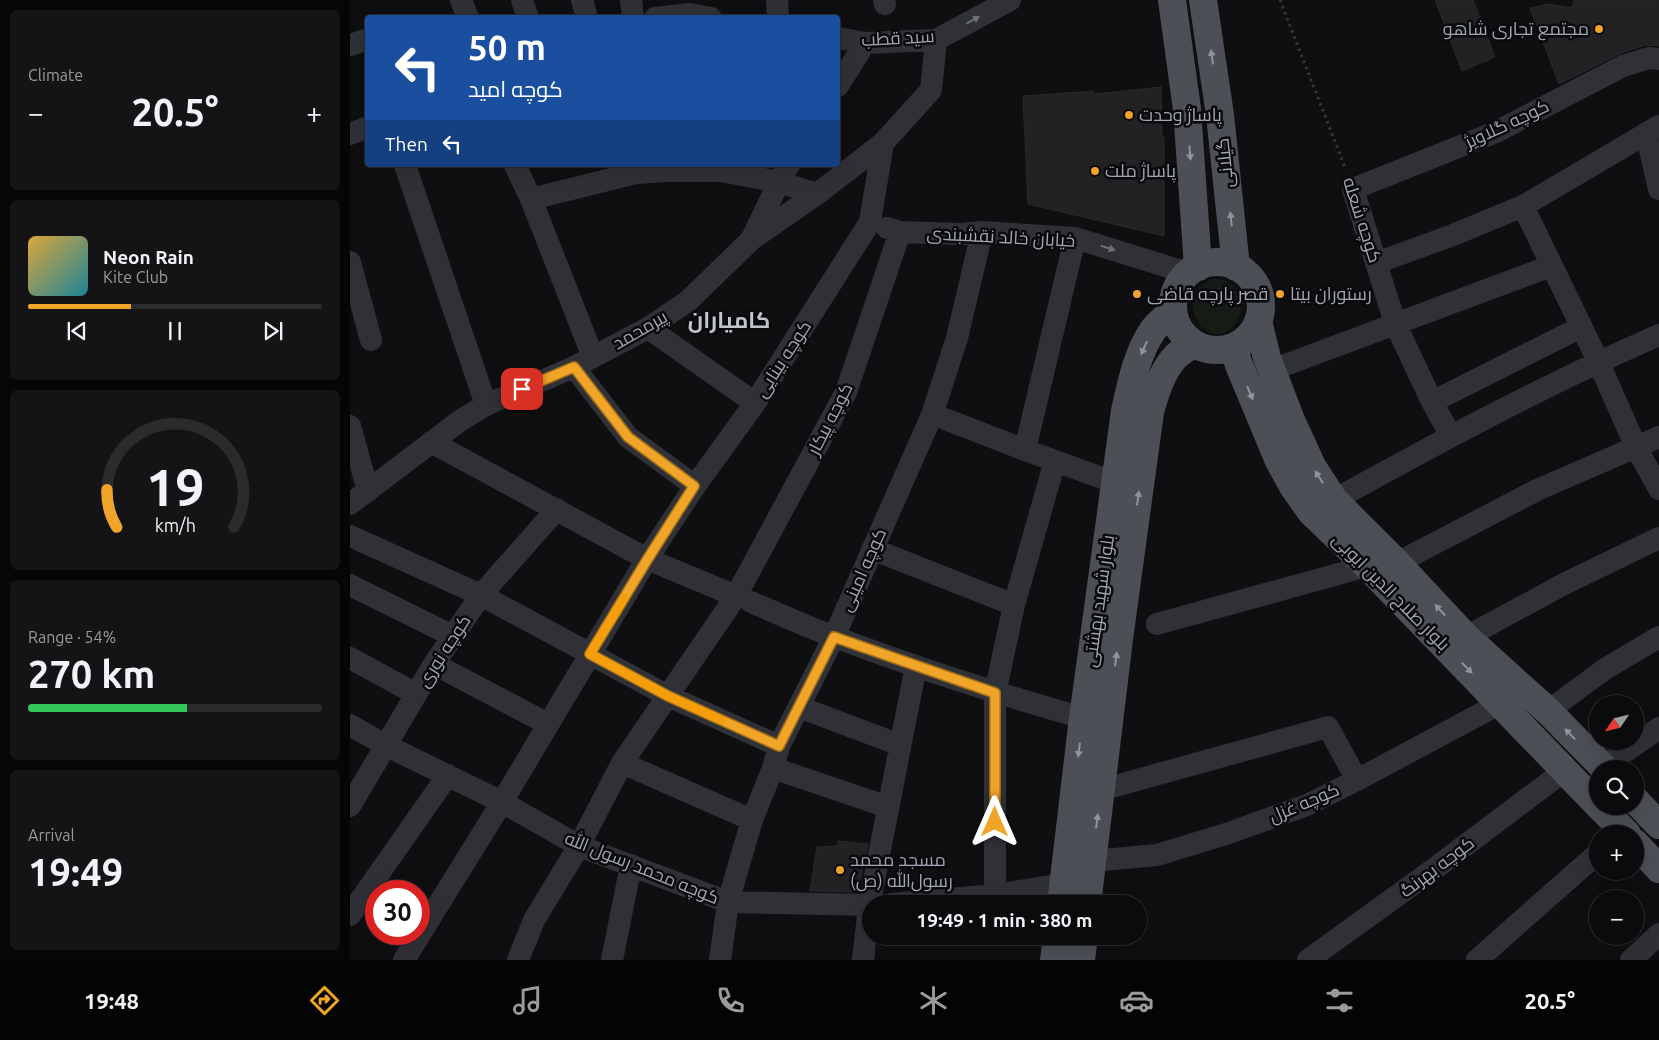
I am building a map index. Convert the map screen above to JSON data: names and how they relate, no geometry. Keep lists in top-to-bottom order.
{
  "streets": {
    "main road": ["گیلانی", "بلوار صلاح الدین ایوبی", "بلوار شهید بهشتی"],
    "street": [
      "سید قطب",
      "کوچه گلاویژ",
      "کوچه شعله",
      "خیابان خالد نقشبندی",
      "پیرمحمد",
      "کوچه بینایی",
      "کوچه پیکار",
      "کوچه امینی",
      "کوچه نوری",
      "کوچه غزل",
      "کوچه بهرنگ",
      "کوچه محمد رسول الله"
    ]
  },
  "crossings": [
    ["سید قطب", "پیرمحمد"],
    ["کوچه گلاویژ", "کوچه شعله"],
    ["گیلانی", "خیابان خالد نقشبندی"],
    ["گیلانی", "بلوار صلاح الدین ایوبی"],
    ["گیلانی", "بلوار شهید بهشتی"],
    ["خیابان خالد نقشبندی", "کوچه بینایی"],
    ["خیابان خالد نقشبندی", "کوچه پیکار"],
    ["خیابان خالد نقشبندی", "کوچه امینی"],
    ["خیابان خالد نقشبندی", "بلوار صلاح الدین ایوبی"],
    ["خیابان خالد نقشبندی", "بلوار شهید بهشتی"],
    ["پیرمحمد", "کوچه بینایی"],
    ["کوچه بینایی", "کوچه محمد رسول الله"],
    ["کوچه پیکار", "کوچه محمد رسول الله"],
    ["کوچه امینی", "کوچه محمد رسول الله"],
    ["بلوار صلاح الدین ایوبی", "بلوار شهید بهشتی"],
    ["بلوار صلاح الدین ایوبی", "کوچه غزل"],
    ["بلوار صلاح الدین ایوبی", "کوچه بهرنگ"],
    ["بلوار شهید بهشتی", "کوچه غزل"],
    ["کوچه نوری", "کوچه محمد رسول الله"]
  ],
  "one_way": ["سید قطب", "خیابان خالد نقشبندی"],
  "districts": ["کامیاران"],
  "places": [
    "مجتمع تجاری شاهو",
    "پاساژ وحدت",
    "پاساژ ملت",
    "قصر پارچه قاضی",
    "رستوران بیتا",
    "مسجد محمد رسول‌الله (ص)"
  ],
  "north": "bottom left",
  "page": {
    "tile": [
      "Climate",
      ["Range · 54%", "270 km"],
      ["Arrival", "19:49"]
    ],
    "turn": ["50 m", "کوچه امید"],
    "heat": ["−", "20.5°", "+"],
    "then": "Then",
    "song": ["Neon Rain", "Kite Club"],
    "map_buttons": ["+", "−"],
    "limit": "30",
    "trip": "19:49 · 1 min · 380 m",
    "tabs": ["19:48", "20.5°"],
    "gauge": ["19", "km/h"]
  }
}
